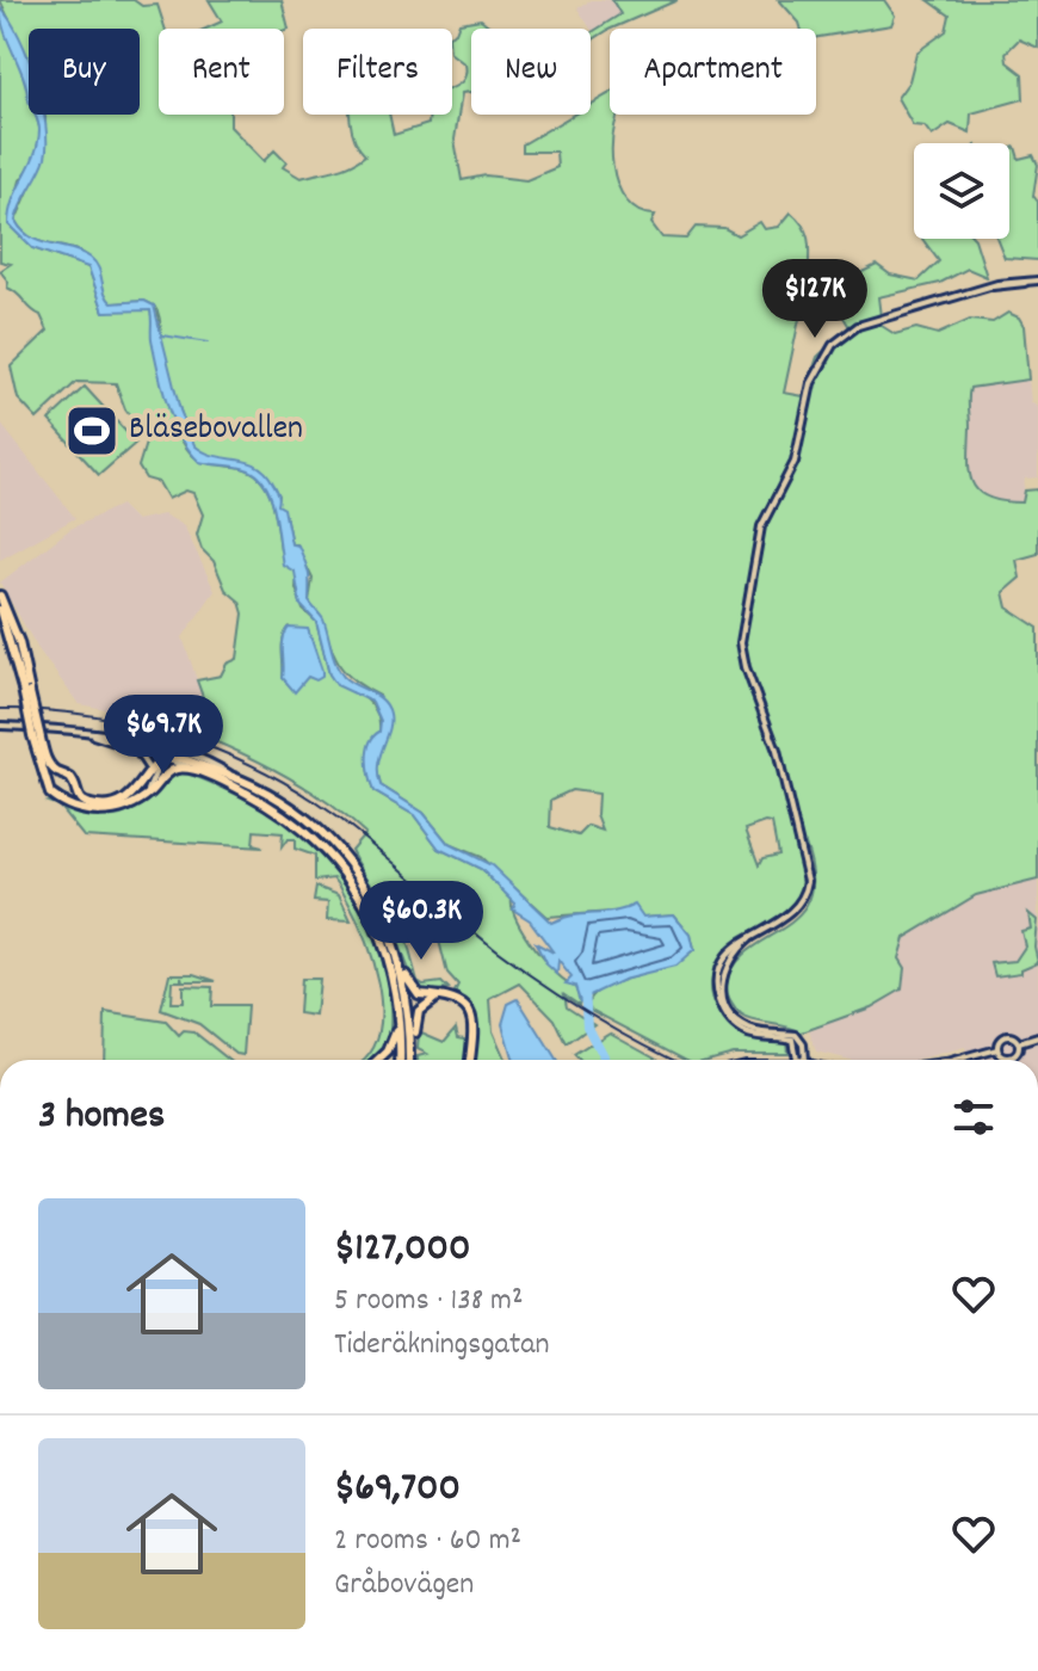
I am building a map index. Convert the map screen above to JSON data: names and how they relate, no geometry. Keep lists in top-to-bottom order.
{
  "places": {
    "sports": ["Bläsebovallen"]
  },
  "page": {
    "chip": [
      "Buy",
      "Rent",
      "Filters",
      "New",
      "Apartment"
    ],
    "price": ["$127K", "$69.7K", "$60.3K"],
    "heading": "3 homes",
    "list": [
      {
        "name": "$127,000",
        "note": "5 rooms · 138 m² · Tideräkningsgatan"
      },
      {
        "name": "$69,700",
        "note": "2 rooms · 60 m² · Gråbovägen"
      }
    ]
  }
}
